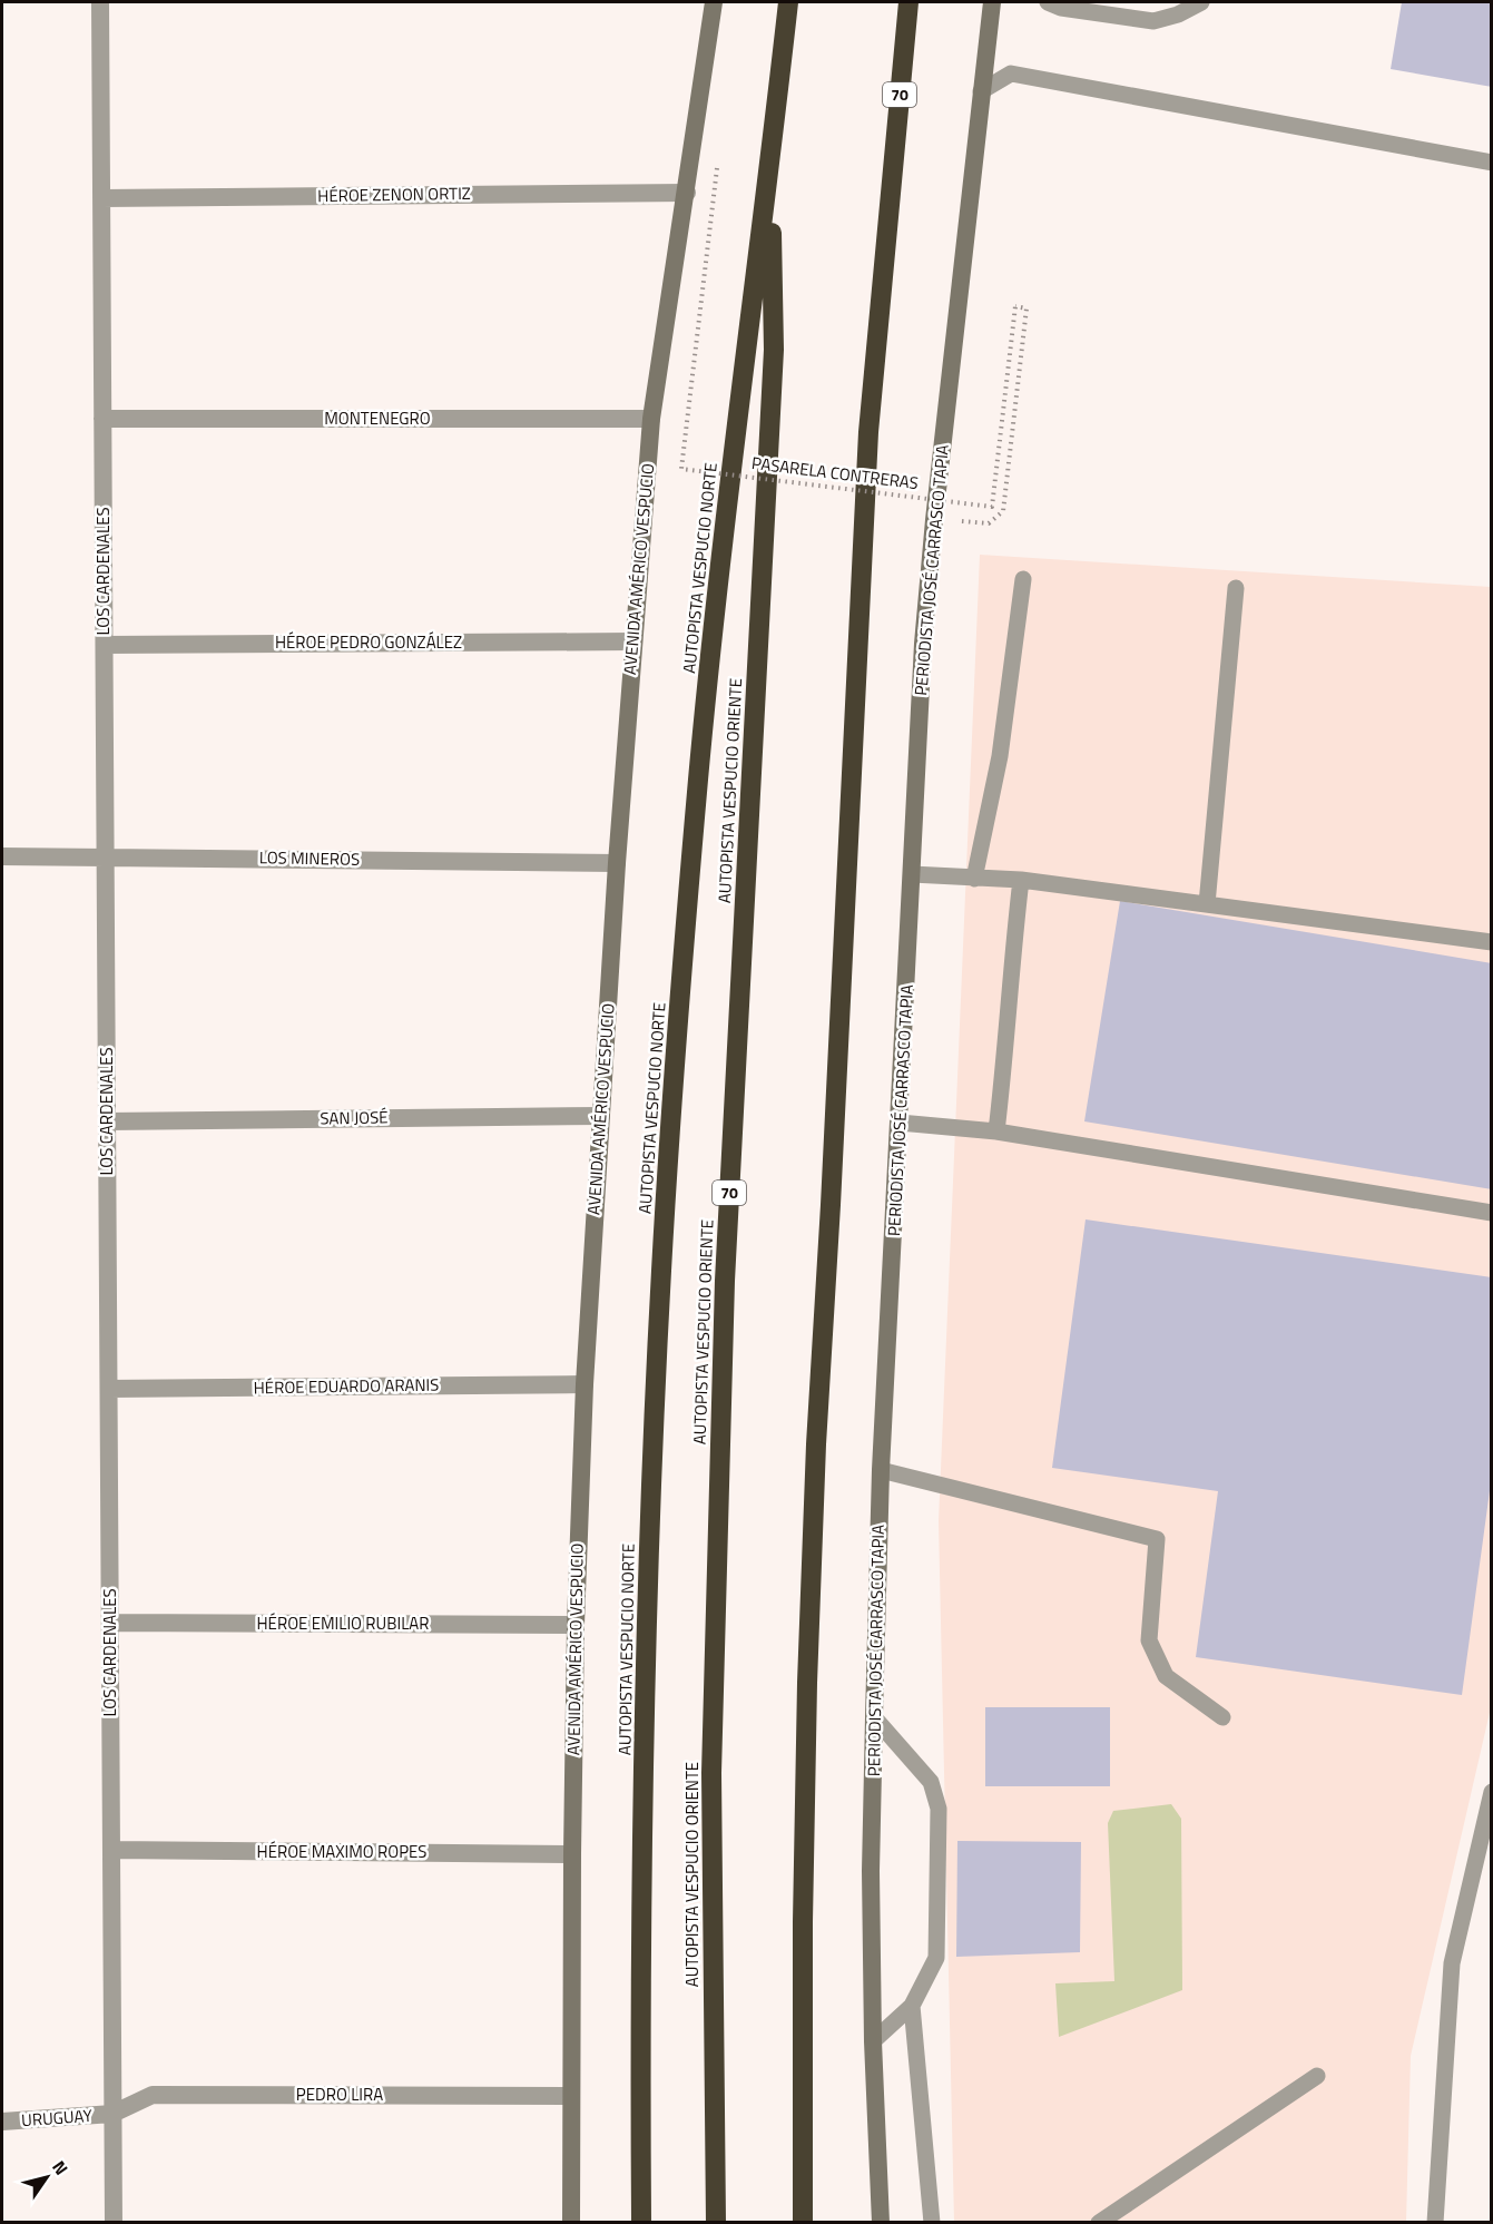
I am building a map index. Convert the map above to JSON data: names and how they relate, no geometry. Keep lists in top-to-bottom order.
{
  "streets": {
    "highway": ["70", "AUTOPISTA VESPUCIO NORTE", "AUTOPISTA VESPUCIO ORIENTE"],
    "main road": ["AVENIDA AMÉRICO VESPUCIO", "PERIODISTA JOSÉ CARRASCO TAPIA"],
    "street": [
      "HÉROE ZENON ORTIZ",
      "MONTENEGRO",
      "LOS CARDENALES",
      "HÉROE PEDRO GONZÁLEZ",
      "LOS MINEROS",
      "SAN JOSÉ",
      "HÉROE EDUARDO ARANIS",
      "HÉROE EMILIO RUBILAR",
      "HÉROE MAXIMO ROPES",
      "PEDRO LIRA",
      "URUGUAY"
    ],
    "path": ["PASARELA CONTRERAS"]
  },
  "crossings": [
    ["HÉROE ZENON ORTIZ", "AVENIDA AMÉRICO VESPUCIO"],
    ["HÉROE ZENON ORTIZ", "LOS CARDENALES"],
    ["MONTENEGRO", "AVENIDA AMÉRICO VESPUCIO"],
    ["MONTENEGRO", "LOS CARDENALES"],
    ["PASARELA CONTRERAS", "PERIODISTA JOSÉ CARRASCO TAPIA"],
    ["AUTOPISTA VESPUCIO NORTE", "AUTOPISTA VESPUCIO ORIENTE"],
    ["AVENIDA AMÉRICO VESPUCIO", "HÉROE PEDRO GONZÁLEZ"],
    ["AVENIDA AMÉRICO VESPUCIO", "LOS MINEROS"],
    ["AVENIDA AMÉRICO VESPUCIO", "SAN JOSÉ"],
    ["AVENIDA AMÉRICO VESPUCIO", "HÉROE EDUARDO ARANIS"],
    ["AVENIDA AMÉRICO VESPUCIO", "HÉROE EMILIO RUBILAR"],
    ["AVENIDA AMÉRICO VESPUCIO", "HÉROE MAXIMO ROPES"],
    ["AVENIDA AMÉRICO VESPUCIO", "PEDRO LIRA"],
    ["LOS CARDENALES", "HÉROE PEDRO GONZÁLEZ"],
    ["LOS CARDENALES", "LOS MINEROS"],
    ["LOS CARDENALES", "SAN JOSÉ"],
    ["LOS CARDENALES", "HÉROE EDUARDO ARANIS"],
    ["LOS CARDENALES", "HÉROE EMILIO RUBILAR"],
    ["LOS CARDENALES", "HÉROE MAXIMO ROPES"],
    ["LOS CARDENALES", "PEDRO LIRA"],
    ["LOS CARDENALES", "URUGUAY"],
    ["PEDRO LIRA", "URUGUAY"]
  ],
  "north": "top right"
}
